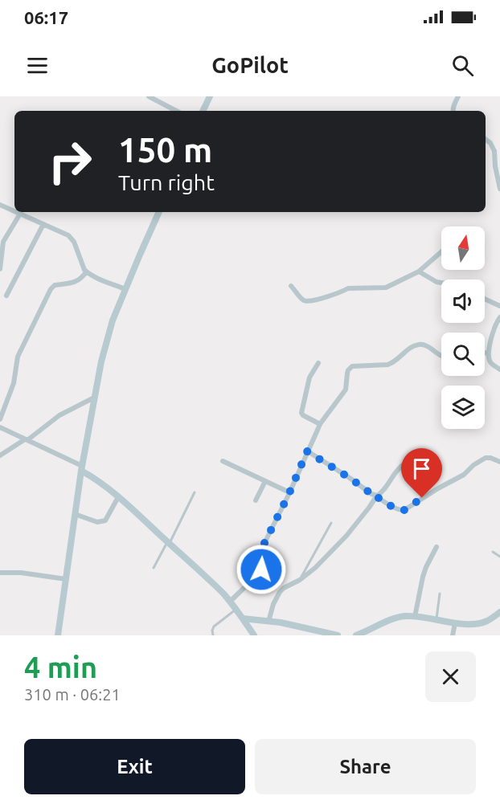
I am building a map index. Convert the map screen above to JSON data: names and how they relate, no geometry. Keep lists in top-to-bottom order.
{
  "north": "top",
  "page": {
    "status": "06:17",
    "header": "GoPilot",
    "turn": ["150 m", "Turn right"],
    "heading": ["4 min", "310 m · 06:21"],
    "buttons": ["Exit", "Share"]
  }
}
